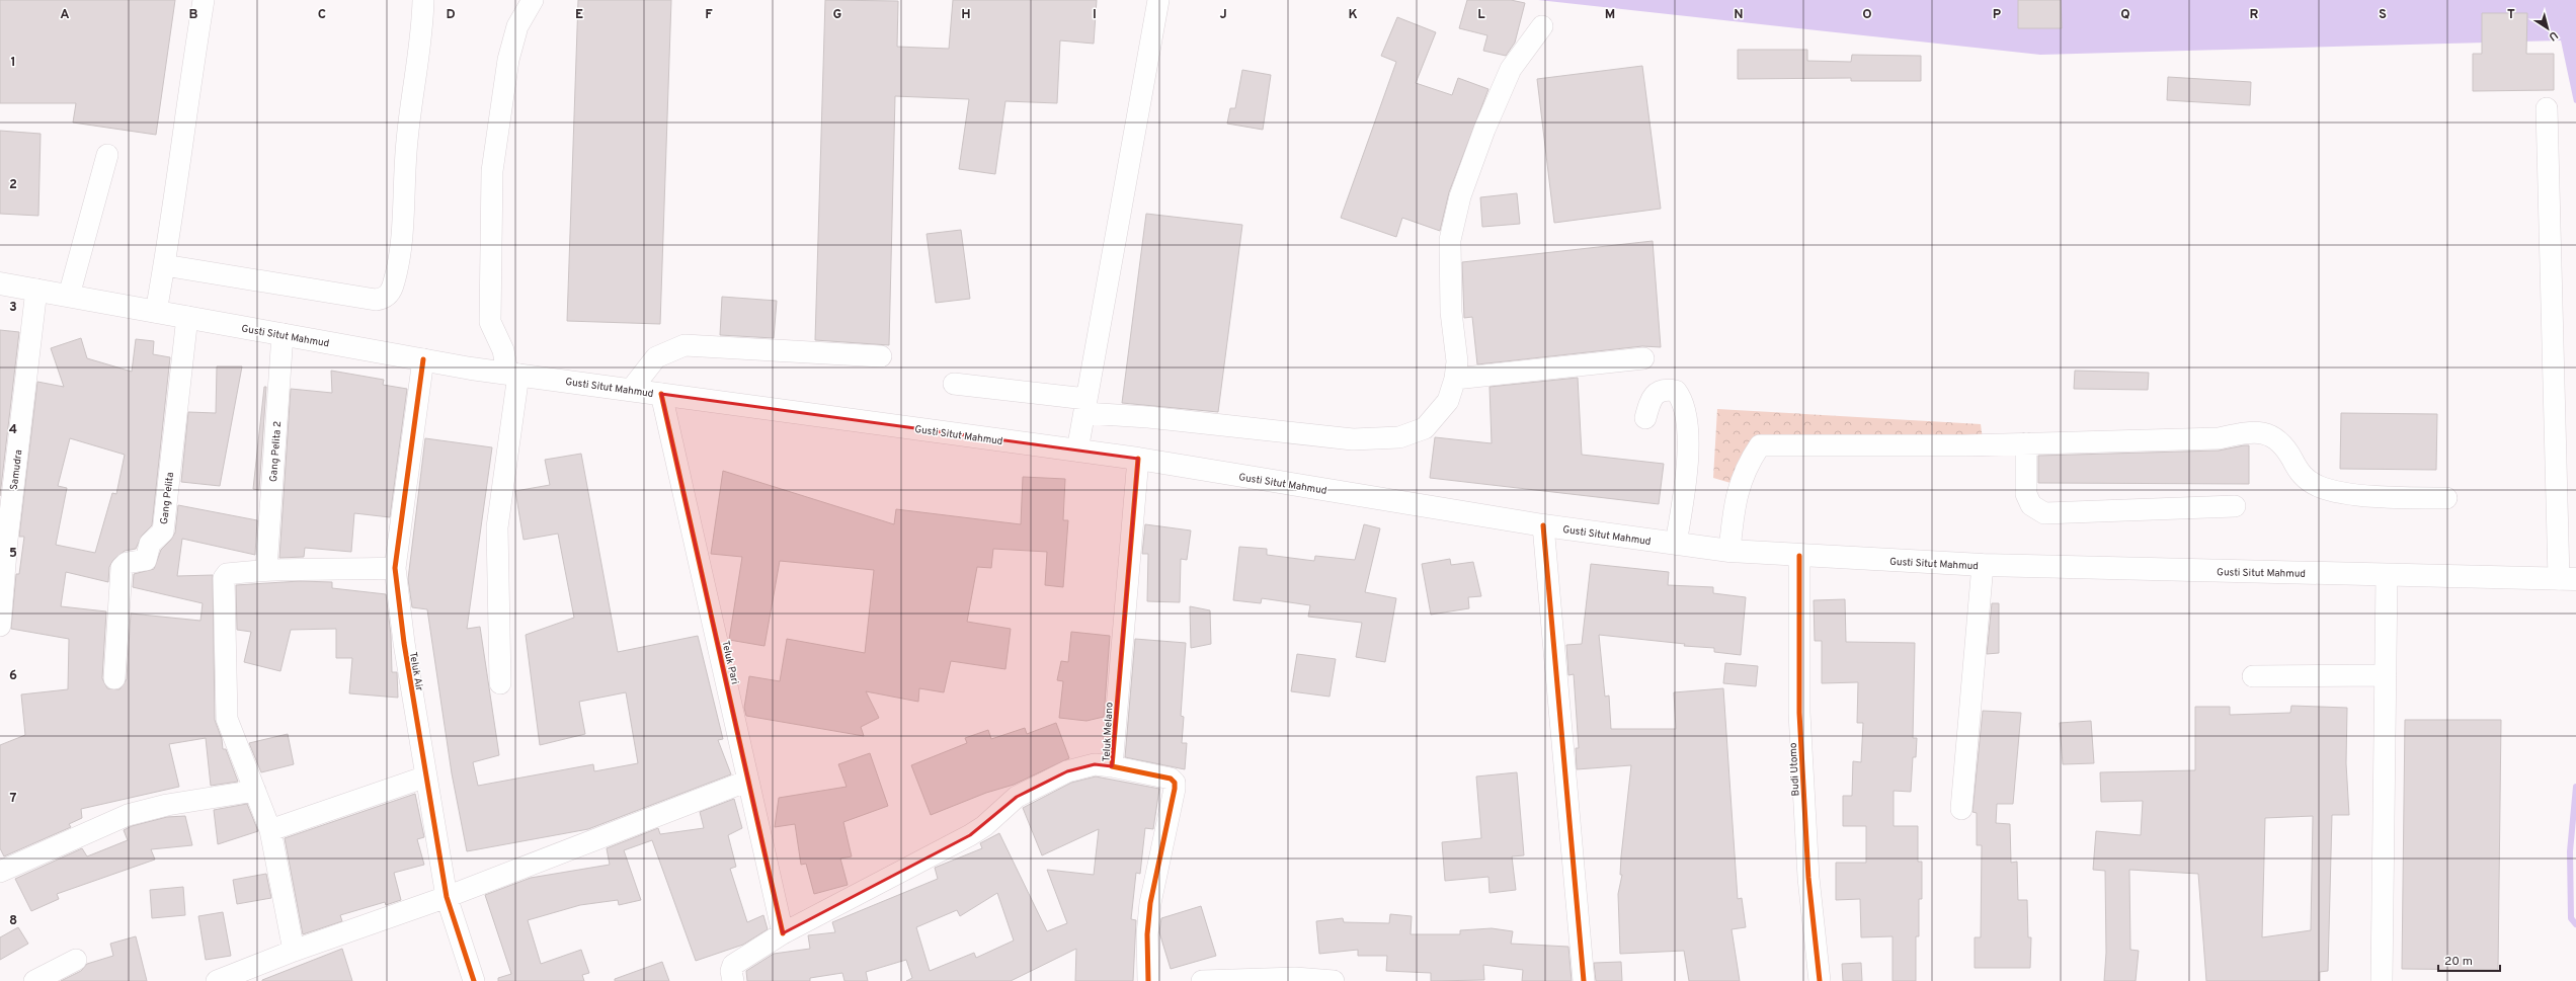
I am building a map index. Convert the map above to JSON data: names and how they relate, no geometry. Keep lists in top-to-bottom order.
{
  "streets": {
    "highway": ["Gusti Situt Mahmud"],
    "street": [
      "Gang Pelita 2",
      "Samudra",
      "Gang Pelita",
      "Teluk Pari",
      "Teluk Air",
      "Teluk Melano",
      "Budi Utomo"
    ]
  },
  "crossings": [
    ["Gusti Situt Mahmud", "Gang Pelita 2"],
    ["Gusti Situt Mahmud", "Samudra"],
    ["Gusti Situt Mahmud", "Gang Pelita"],
    ["Gusti Situt Mahmud", "Teluk Pari"],
    ["Gusti Situt Mahmud", "Teluk Air"],
    ["Gusti Situt Mahmud", "Teluk Melano"],
    ["Gusti Situt Mahmud", "Budi Utomo"]
  ],
  "scale_bar": "20 m",
  "north": "bottom right",
  "grid": {
    "columns": [
      "A",
      "B",
      "C",
      "D",
      "E",
      "F",
      "G",
      "H",
      "I",
      "J",
      "K",
      "L",
      "M",
      "N",
      "O",
      "P",
      "Q",
      "R",
      "S",
      "T"
    ],
    "rows": [
      "1",
      "2",
      "3",
      "4",
      "5",
      "6",
      "7",
      "8"
    ]
  }
}
